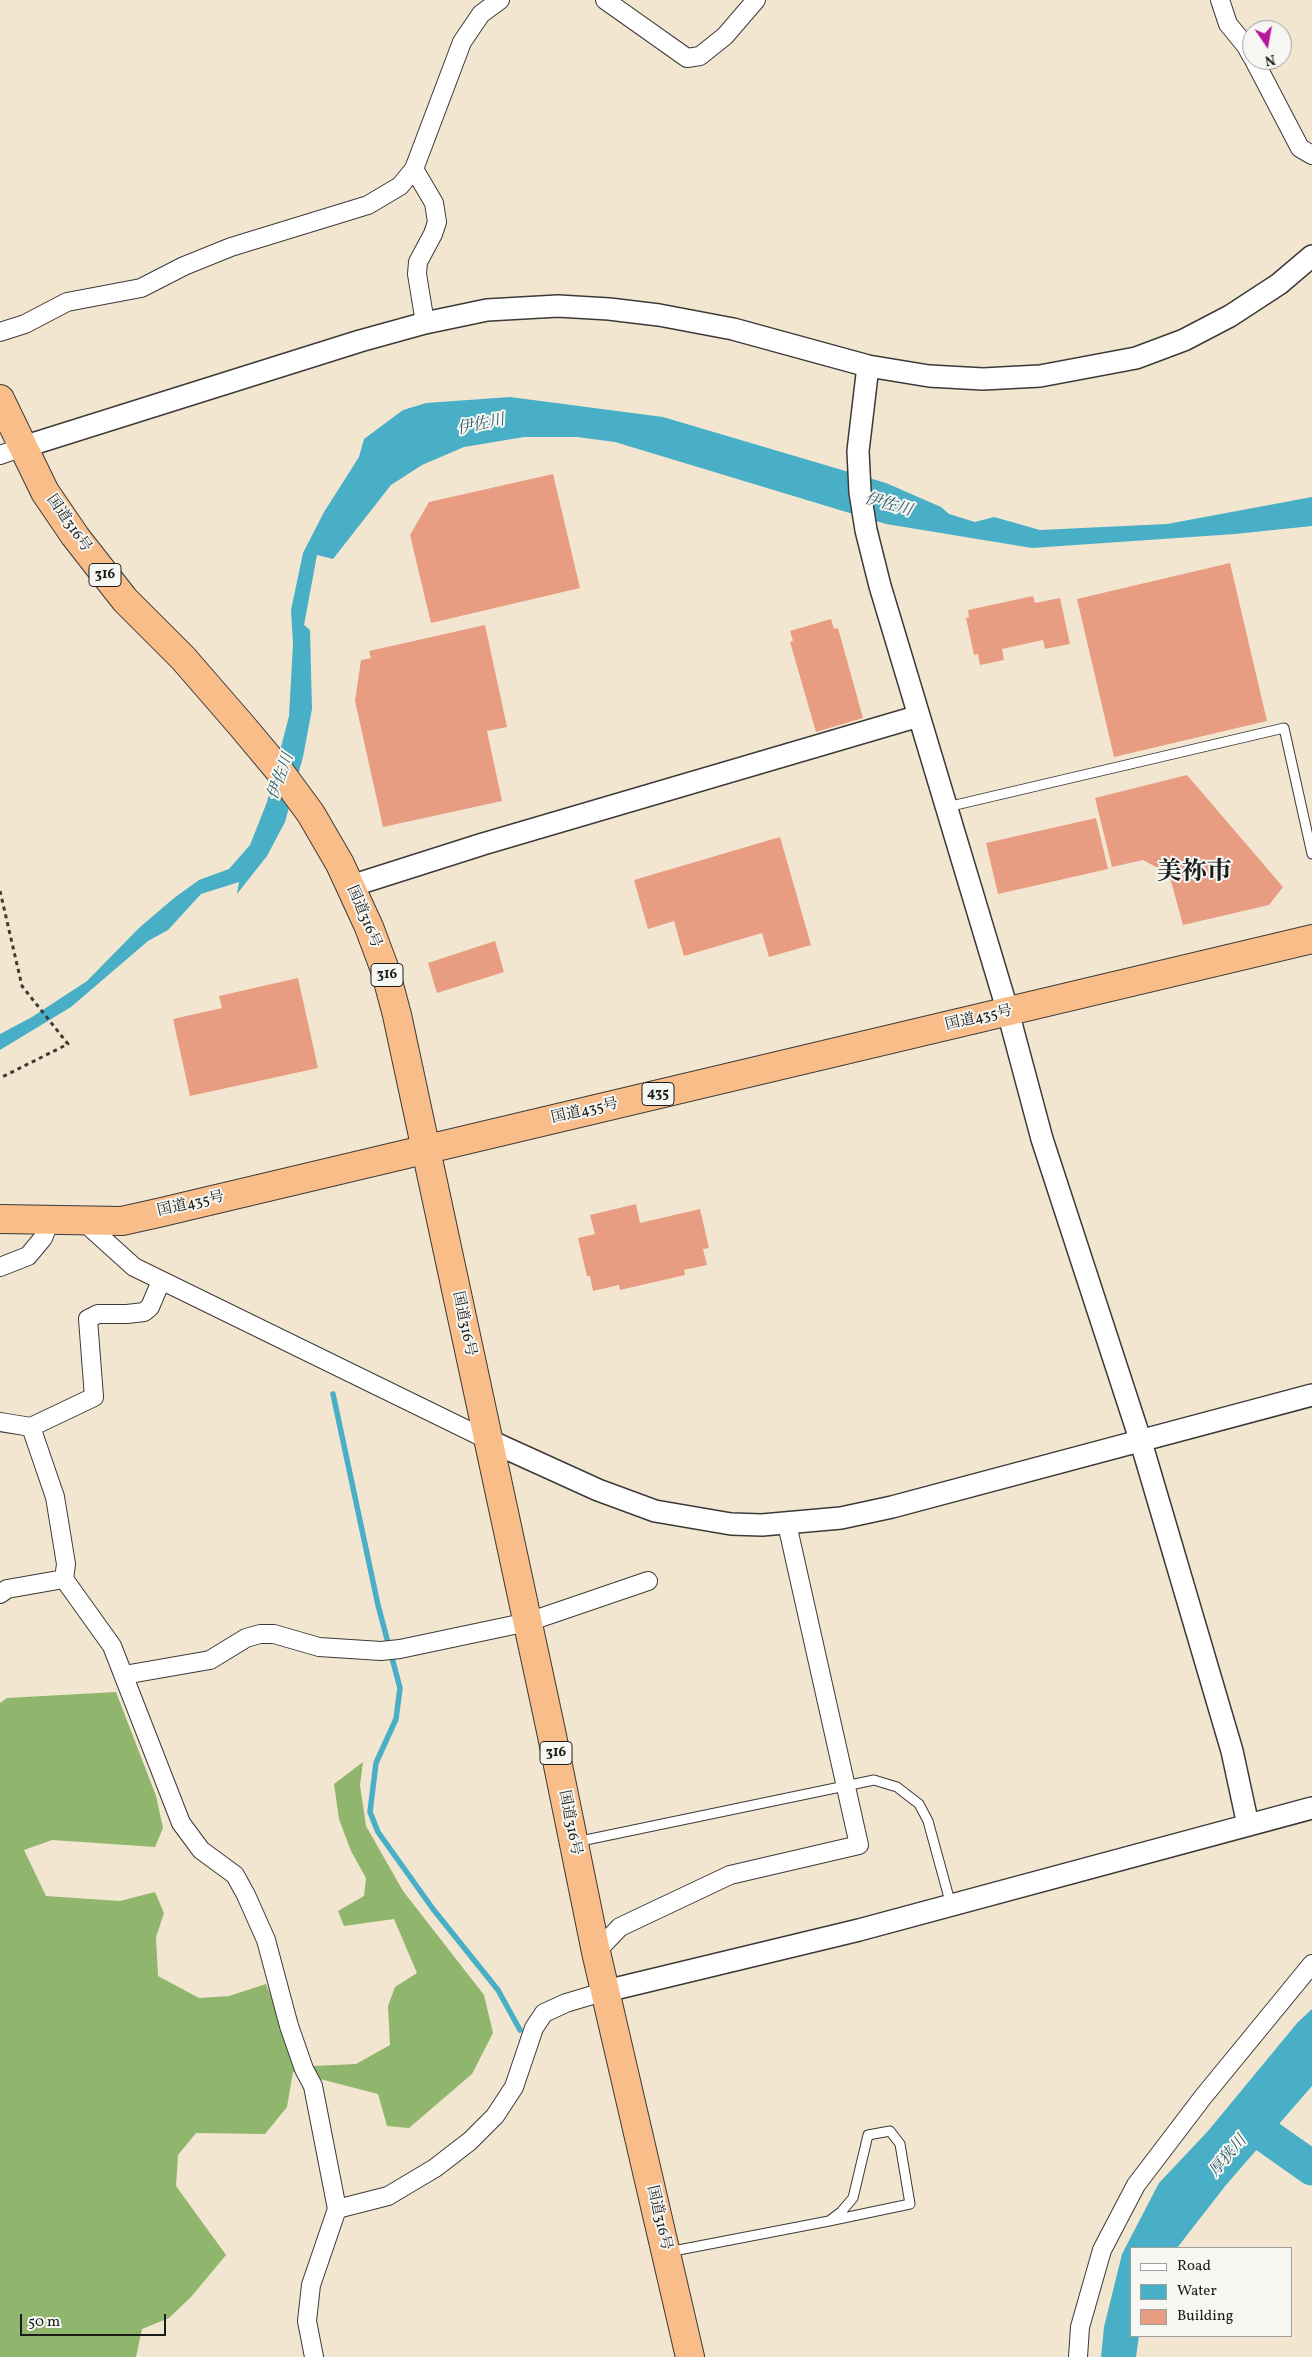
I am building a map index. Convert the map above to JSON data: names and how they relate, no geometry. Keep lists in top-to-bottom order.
{
  "streets": {
    "highway": [
      "国道316号",
      "316",
      "国道435号",
      "435"
    ]
  },
  "crossings": [
    ["国道316号", "国道435号"]
  ],
  "districts": ["美祢市"],
  "water": ["伊佐川", "厚狭川"],
  "legend": ["Road", "Water", "Building"],
  "scale_bar": "50 m",
  "north": "bottom"
}
